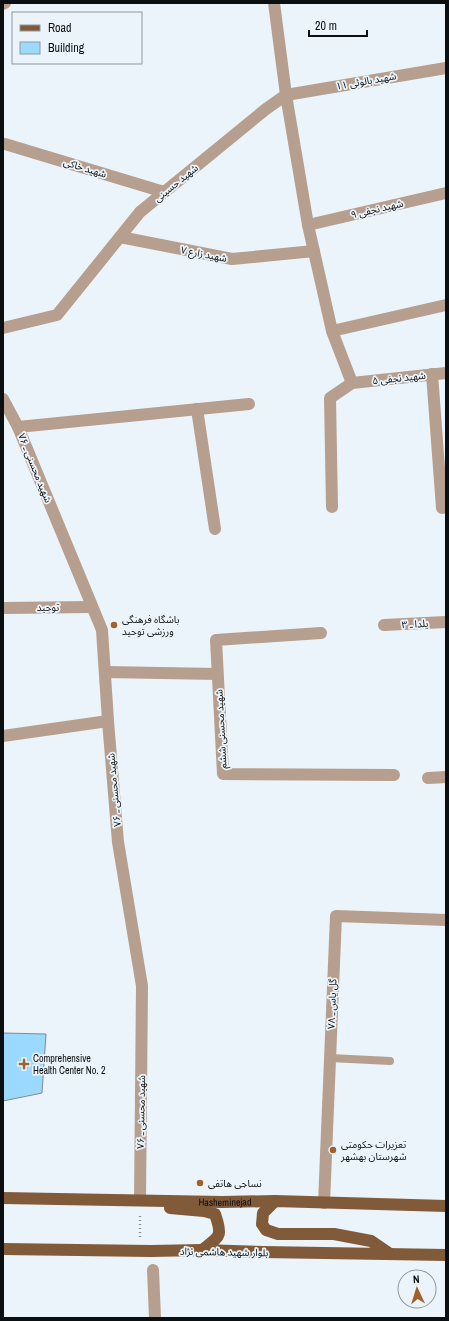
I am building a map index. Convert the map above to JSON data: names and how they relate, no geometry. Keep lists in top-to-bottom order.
{
  "streets": {
    "main road": ["Hasheminejad", "بلوار شهید هاشمی نژاد"],
    "street": [
      "شهید بالوئی ۱۱",
      "شهید خاکی",
      "شهید حسینی",
      "شهید نجفی ۹",
      "شهید زارع ۷",
      "شهید نجفی ۵",
      "شهید محسنی ـ ۷۶",
      "توحید",
      "یلدا ـ ۳",
      "شهید محسنی ششم",
      "گل یاس ـ ۷۸"
    ]
  },
  "crossings": [
    ["شهید بالوئی ۱۱", "شهید حسینی"],
    ["شهید خاکی", "شهید حسینی"],
    ["شهید حسینی", "شهید زارع ۷"],
    ["شهید محسنی ـ ۷۶", "توحید"],
    ["شهید محسنی ـ ۷۶", "Hasheminejad"],
    ["گل یاس ـ ۷۸", "Hasheminejad"]
  ],
  "places": {
    "other": ["باشگاه فرهنگی ورزشی توحید", "تعزیرات حکومتی شهرستان بهشهر", "نساجی هاتفی"],
    "health": ["Comprehensive Health Center No. 2"]
  },
  "legend": ["Road", "Building"],
  "scale_bar": "20 m",
  "north": "top"
}
